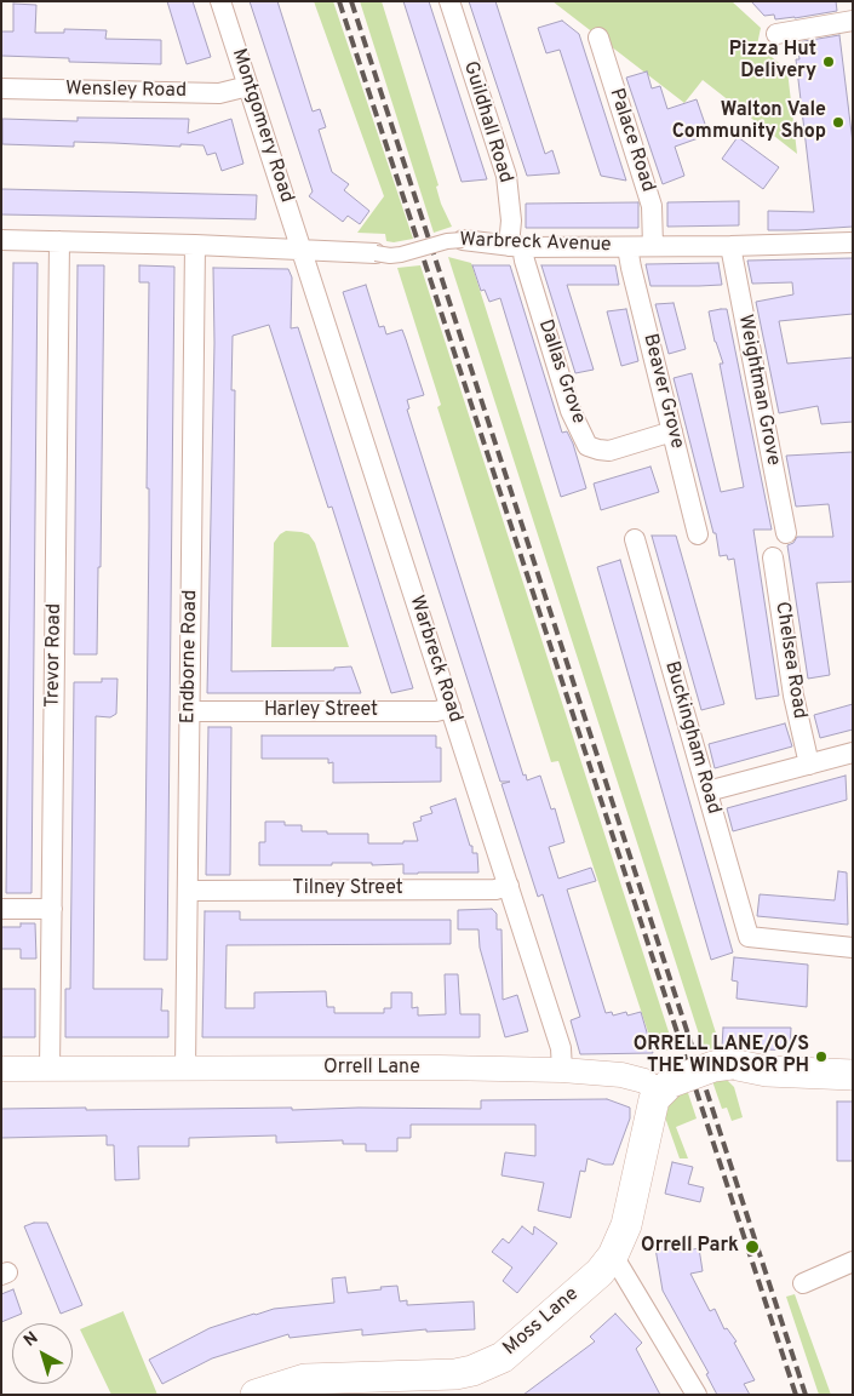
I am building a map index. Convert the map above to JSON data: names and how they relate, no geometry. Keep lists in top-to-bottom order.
{
  "streets": {
    "main road": ["Moss Lane"],
    "street": [
      "Wensley Road",
      "Guildhall Road",
      "Montgomery Road",
      "Palace Road",
      "Warbreck Avenue",
      "Dallas Grove",
      "Weightman Grove",
      "Beaver Grove",
      "Trevor Road",
      "Endborne Road",
      "Warbreck Road",
      "Chelsea Road",
      "Harley Street",
      "Buckingham Road",
      "Tilney Street",
      "Orrell Lane"
    ]
  },
  "crossings": [
    ["Wensley Road", "Montgomery Road"],
    ["Guildhall Road", "Warbreck Avenue"],
    ["Guildhall Road", "Dallas Grove"],
    ["Montgomery Road", "Warbreck Avenue"],
    ["Montgomery Road", "Warbreck Road"],
    ["Palace Road", "Warbreck Avenue"],
    ["Warbreck Avenue", "Dallas Grove"],
    ["Warbreck Avenue", "Weightman Grove"],
    ["Warbreck Avenue", "Beaver Grove"],
    ["Warbreck Avenue", "Trevor Road"],
    ["Warbreck Avenue", "Endborne Road"],
    ["Warbreck Avenue", "Warbreck Road"],
    ["Dallas Grove", "Beaver Grove"],
    ["Trevor Road", "Orrell Lane"],
    ["Endborne Road", "Harley Street"],
    ["Endborne Road", "Tilney Street"],
    ["Endborne Road", "Orrell Lane"],
    ["Warbreck Road", "Harley Street"],
    ["Warbreck Road", "Tilney Street"],
    ["Warbreck Road", "Orrell Lane"],
    ["Orrell Lane", "Moss Lane"]
  ],
  "places": [
    "Pizza Hut Delivery",
    "Walton Vale Community Shop",
    "ORRELL LANE/O/S THE WINDSOR PH",
    "Orrell Park"
  ],
  "north": "top left"
}
